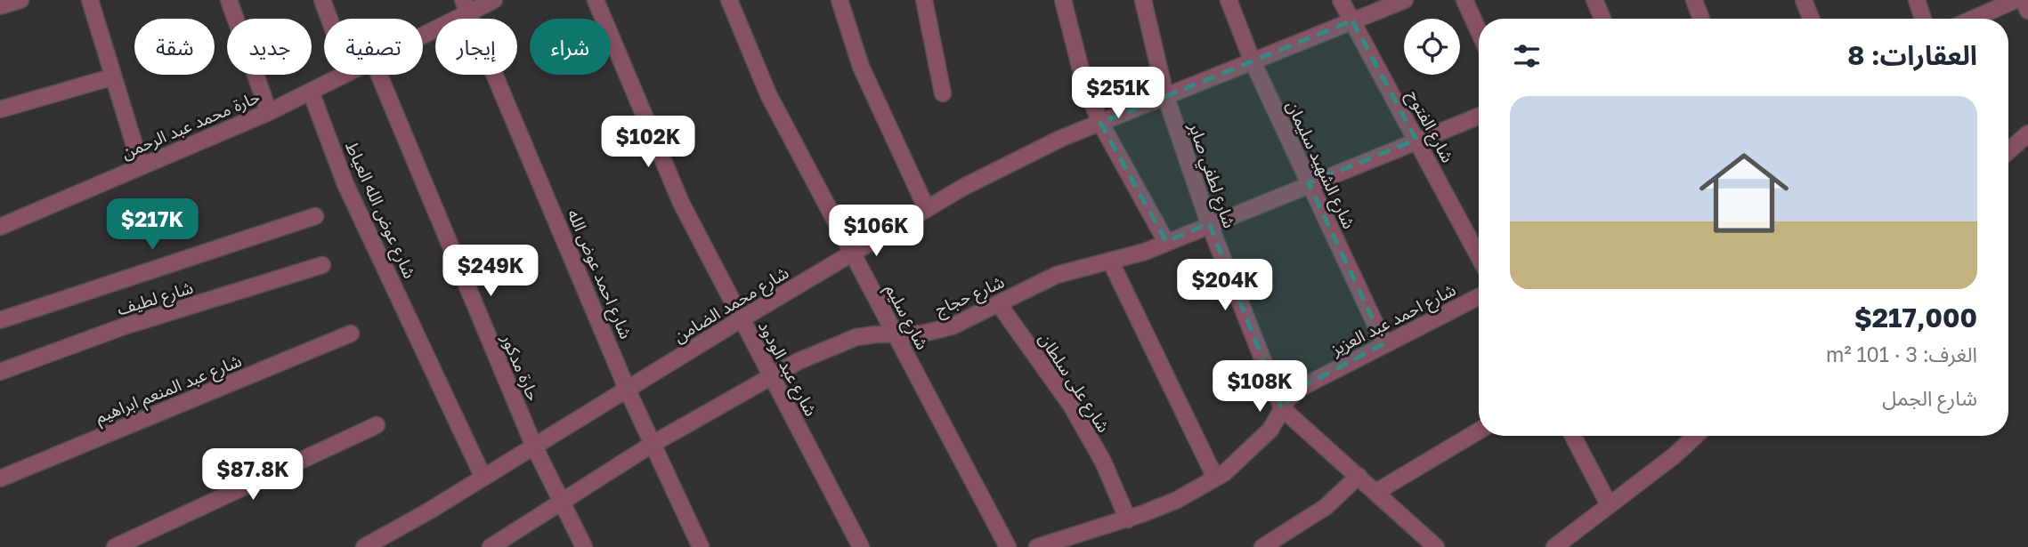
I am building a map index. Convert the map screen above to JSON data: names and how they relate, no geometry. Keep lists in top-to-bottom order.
{
  "streets": {
    "street": [
      "حارة محمد عبد الرحمن",
      "شارع الفتوح",
      "شارع الشهيد سليمان",
      "شارع لطفي صابر",
      "شارع عوض الله العياط",
      "شارع احمد عوض الله",
      "شارع حجاج",
      "شارع لطيف",
      "شارع محمد الضامن",
      "شارع سليم",
      "شارع احمد عبد العزيز",
      "حارة مدكور",
      "شارع عبد الودود",
      "شارع على سلطان",
      "شارع عبد المنعم ابراهيم"
    ]
  },
  "crossings": [
    ["حارة محمد عبد الرحمن", "شارع عوض الله العياط"],
    ["حارة محمد عبد الرحمن", "شارع احمد عوض الله"],
    ["شارع الفتوح", "شارع حجاج"],
    ["شارع الفتوح", "شارع محمد الضامن"],
    ["شارع الشهيد سليمان", "شارع حجاج"],
    ["شارع الشهيد سليمان", "شارع محمد الضامن"],
    ["شارع الشهيد سليمان", "شارع احمد عبد العزيز"],
    ["شارع لطفي صابر", "شارع حجاج"],
    ["شارع لطفي صابر", "شارع محمد الضامن"],
    ["شارع لطفي صابر", "شارع احمد عبد العزيز"],
    ["شارع عوض الله العياط", "شارع محمد الضامن"],
    ["شارع احمد عوض الله", "شارع حجاج"],
    ["شارع احمد عوض الله", "شارع محمد الضامن"],
    ["شارع حجاج", "شارع سليم"],
    ["شارع حجاج", "حارة مدكور"],
    ["شارع حجاج", "شارع عبد الودود"],
    ["شارع حجاج", "شارع على سلطان"],
    ["شارع محمد الضامن", "شارع سليم"],
    ["شارع محمد الضامن", "حارة مدكور"],
    ["شارع محمد الضامن", "شارع عبد الودود"],
    ["شارع احمد عبد العزيز", "شارع على سلطان"]
  ],
  "page": {
    "chip": [
      "شراء",
      "إيجار",
      "تصفية",
      "جديد",
      "شقة"
    ],
    "heading": "العقارات: 8",
    "price": [
      "$251K",
      "$102K",
      "$217K",
      "$106K",
      "$249K",
      "$204K",
      "$108K",
      "$87.8K"
    ],
    "list": [
      {
        "name": "$217,000",
        "note": "الغرف: 3 · 101 m² · شارع الجمل"
      }
    ]
  }
}
